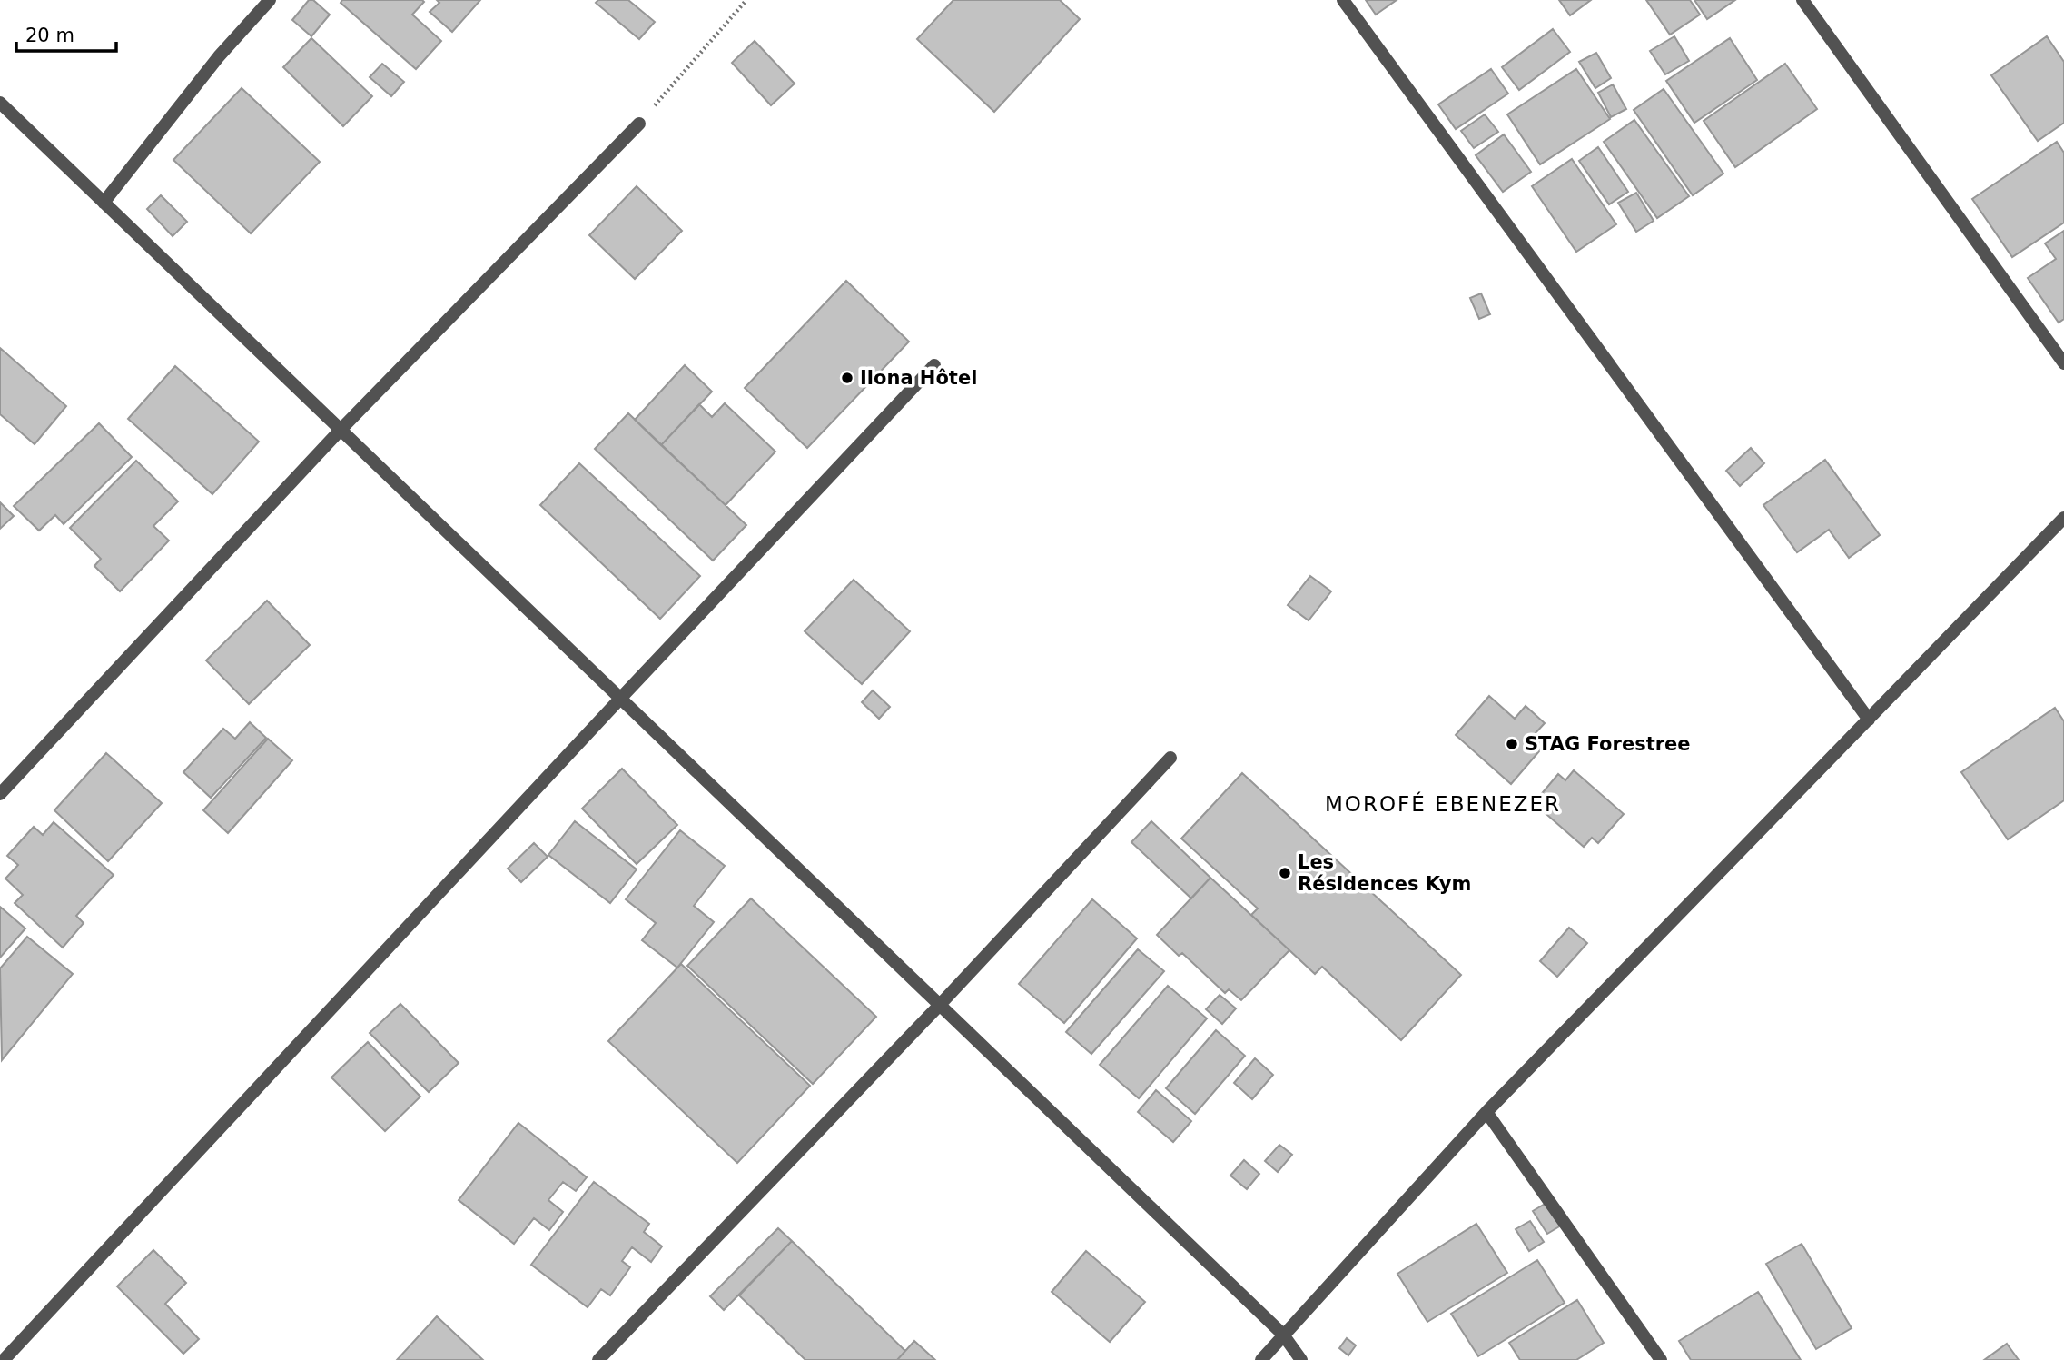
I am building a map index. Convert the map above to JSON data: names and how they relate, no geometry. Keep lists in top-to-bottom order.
{
  "districts": ["MOROFÉ EBENEZER"],
  "places": ["Ilona Hôtel", "STAG Forestree", "Les Résidences Kym"],
  "scale_bar": "20 m"
}
